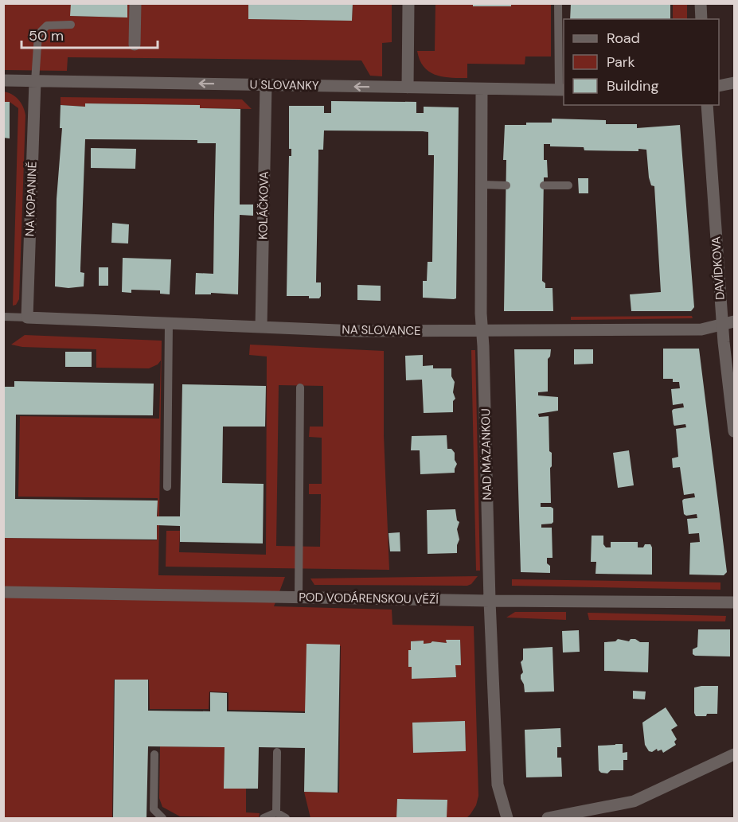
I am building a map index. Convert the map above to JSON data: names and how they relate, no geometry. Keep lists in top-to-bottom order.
{
  "streets": {
    "street": [
      "U SLOVANKY",
      "NA KOPANINĚ",
      "KOLÁČKOVA",
      "DAVÍDKOVA",
      "NA SLOVANCE",
      "NAD MAZANKOU",
      "POD VODÁRENSKOU VĚŽÍ"
    ]
  },
  "crossings": [
    ["U SLOVANKY", "NA KOPANINĚ"],
    ["U SLOVANKY", "KOLÁČKOVA"],
    ["U SLOVANKY", "NAD MAZANKOU"],
    ["NA KOPANINĚ", "NA SLOVANCE"],
    ["KOLÁČKOVA", "NA SLOVANCE"],
    ["DAVÍDKOVA", "NA SLOVANCE"],
    ["NA SLOVANCE", "NAD MAZANKOU"],
    ["NAD MAZANKOU", "POD VODÁRENSKOU VĚŽÍ"]
  ],
  "one_way": ["U SLOVANKY"],
  "legend": ["Road", "Park", "Building"],
  "scale_bar": "50 m"
}
